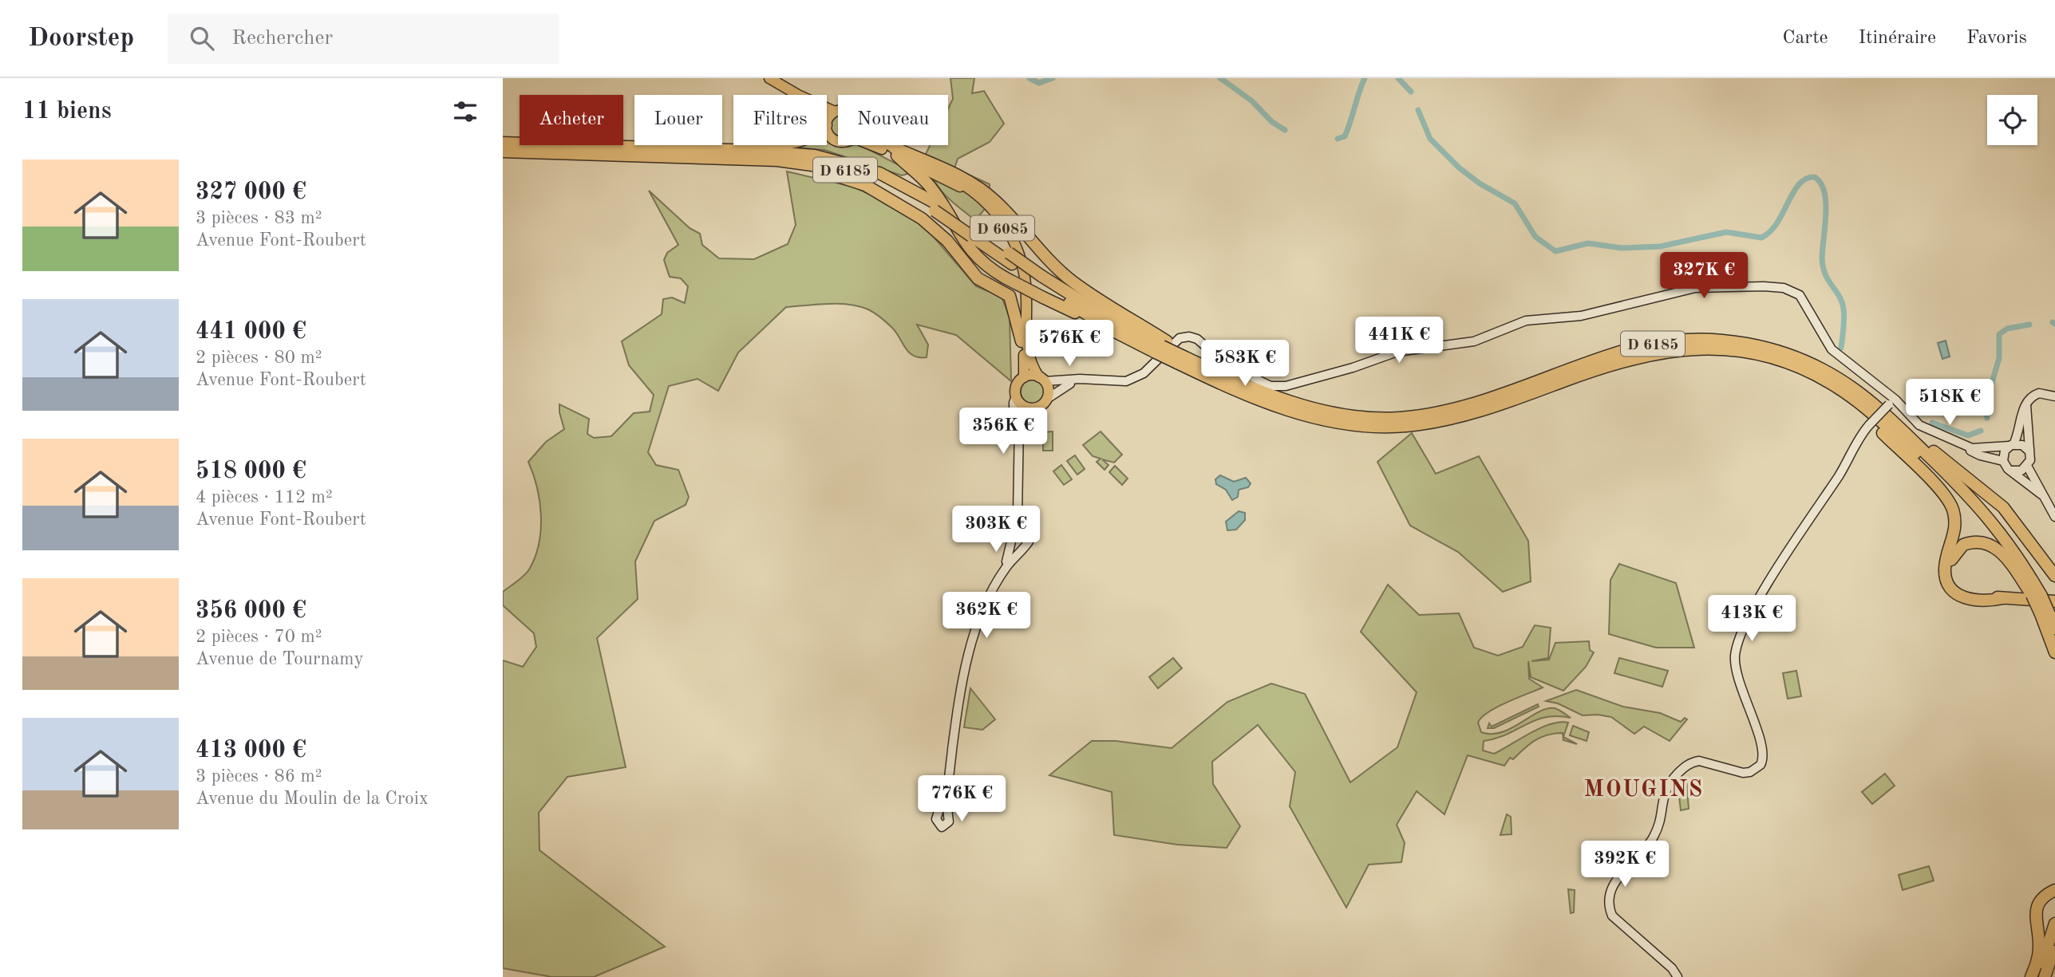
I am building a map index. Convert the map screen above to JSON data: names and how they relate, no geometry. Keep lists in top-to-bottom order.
{
  "streets": {
    "highway": ["D 6185"],
    "main road": ["D 6085"]
  },
  "districts": ["MOUGINS"],
  "page": {
    "header": "Doorstep",
    "search": "Rechercher",
    "nav": ["Carte", "Itinéraire", "Favoris"],
    "heading": "11 biens",
    "chip": [
      "Acheter",
      "Louer",
      "Filtres",
      "Nouveau"
    ],
    "list": [
      {
        "name": "327 000 €",
        "note": "3 pièces · 83 m² · Avenue Font-Roubert"
      },
      {
        "name": "441 000 €",
        "note": "2 pièces · 80 m² · Avenue Font-Roubert"
      },
      {
        "name": "518 000 €",
        "note": "4 pièces · 112 m² · Avenue Font-Roubert"
      },
      {
        "name": "356 000 €",
        "note": "2 pièces · 70 m² · Avenue de Tournamy"
      },
      {
        "name": "413 000 €",
        "note": "3 pièces · 86 m² · Avenue du Moulin de la Croix"
      }
    ],
    "price": [
      "327K €",
      "441K €",
      "576K €",
      "583K €",
      "518K €",
      "356K €",
      "303K €",
      "362K €",
      "413K €",
      "776K €",
      "392K €"
    ]
  }
}
